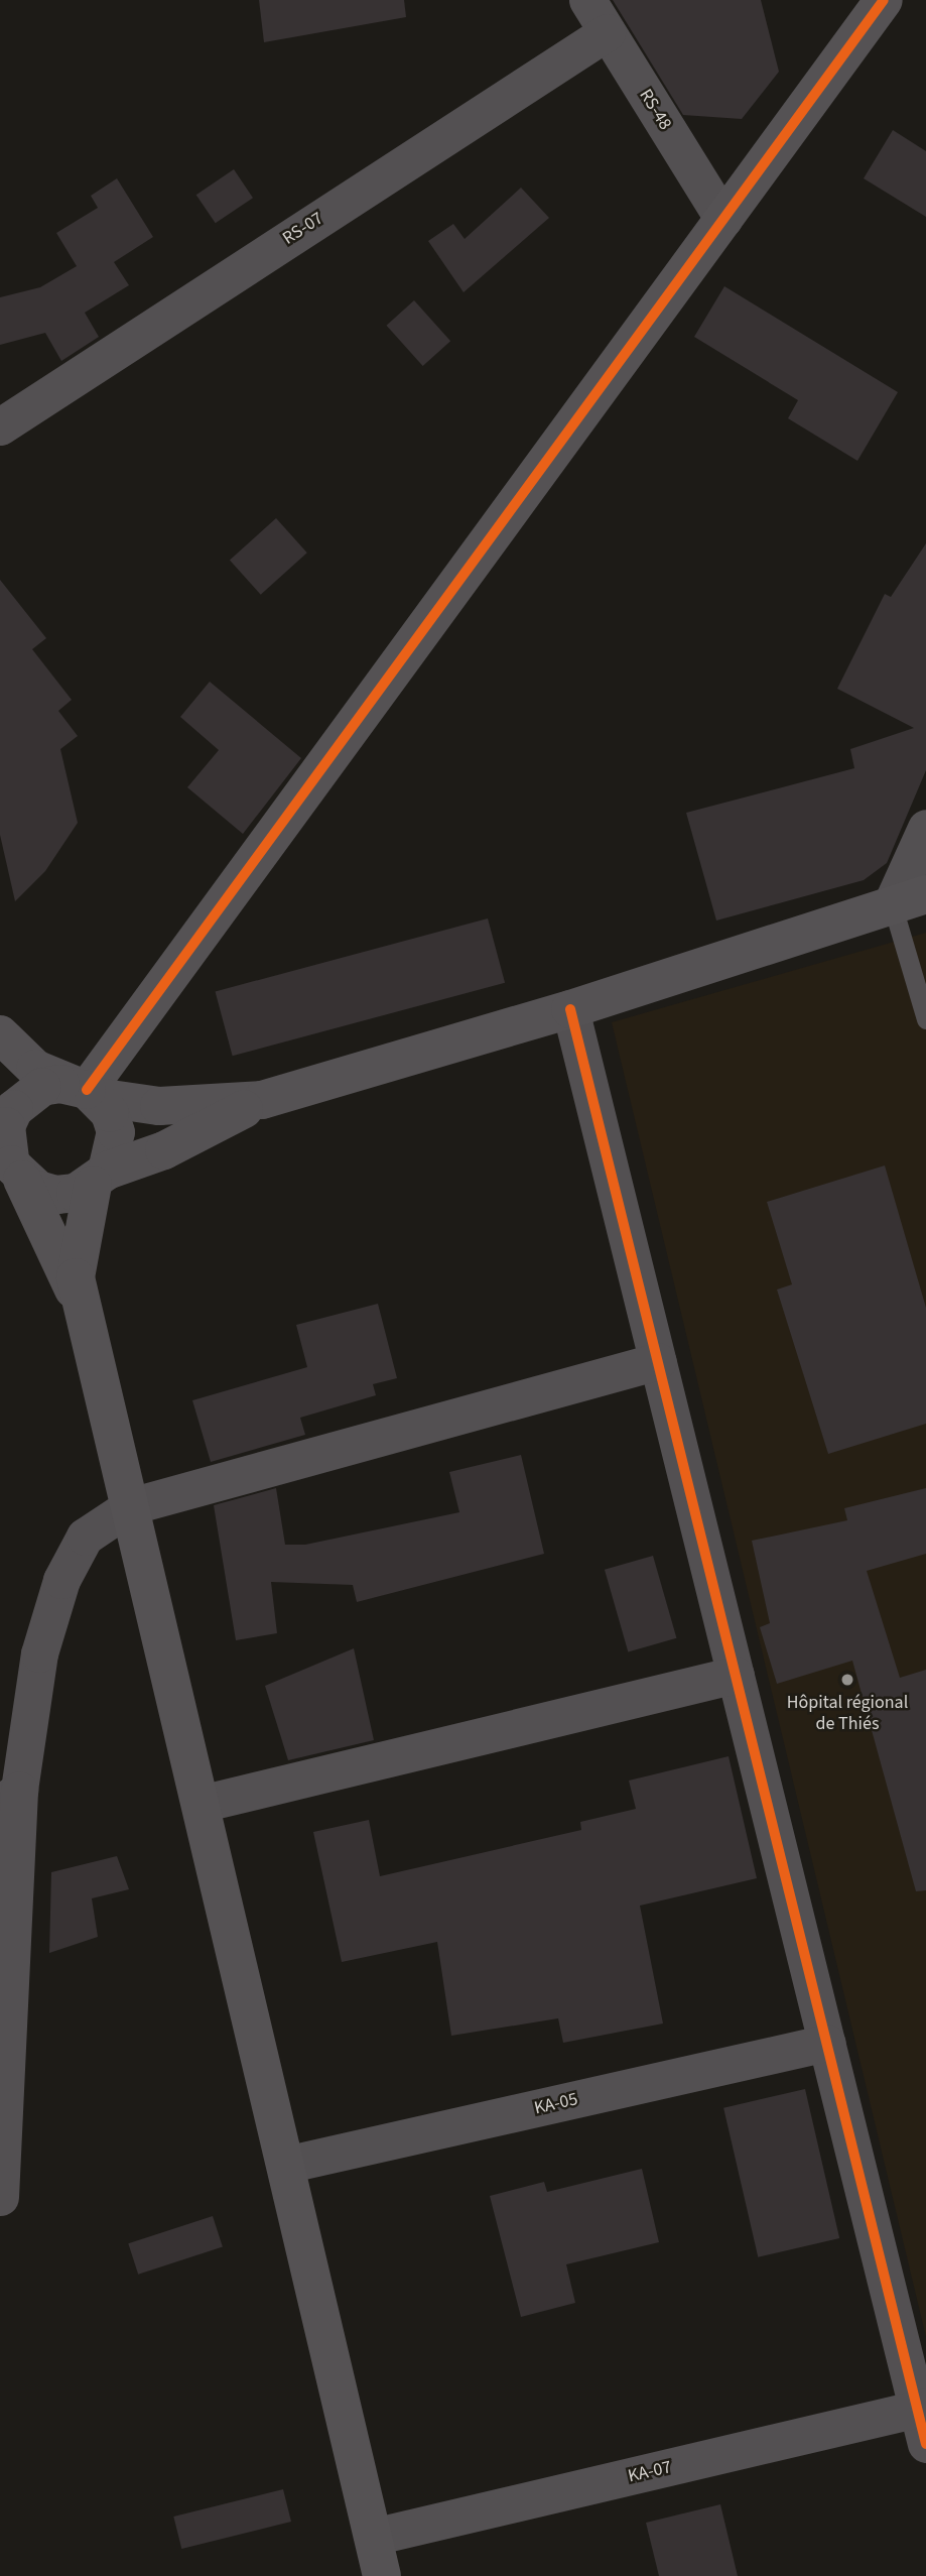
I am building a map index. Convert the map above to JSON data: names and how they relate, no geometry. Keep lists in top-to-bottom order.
{
  "streets": {
    "street": [
      "RS-48",
      "RS-07",
      "KA-05",
      "KA-07"
    ]
  },
  "crossings": [
    ["RS-48", "RS-07"]
  ],
  "places": ["Hôpital régional de Thiés"]
}
